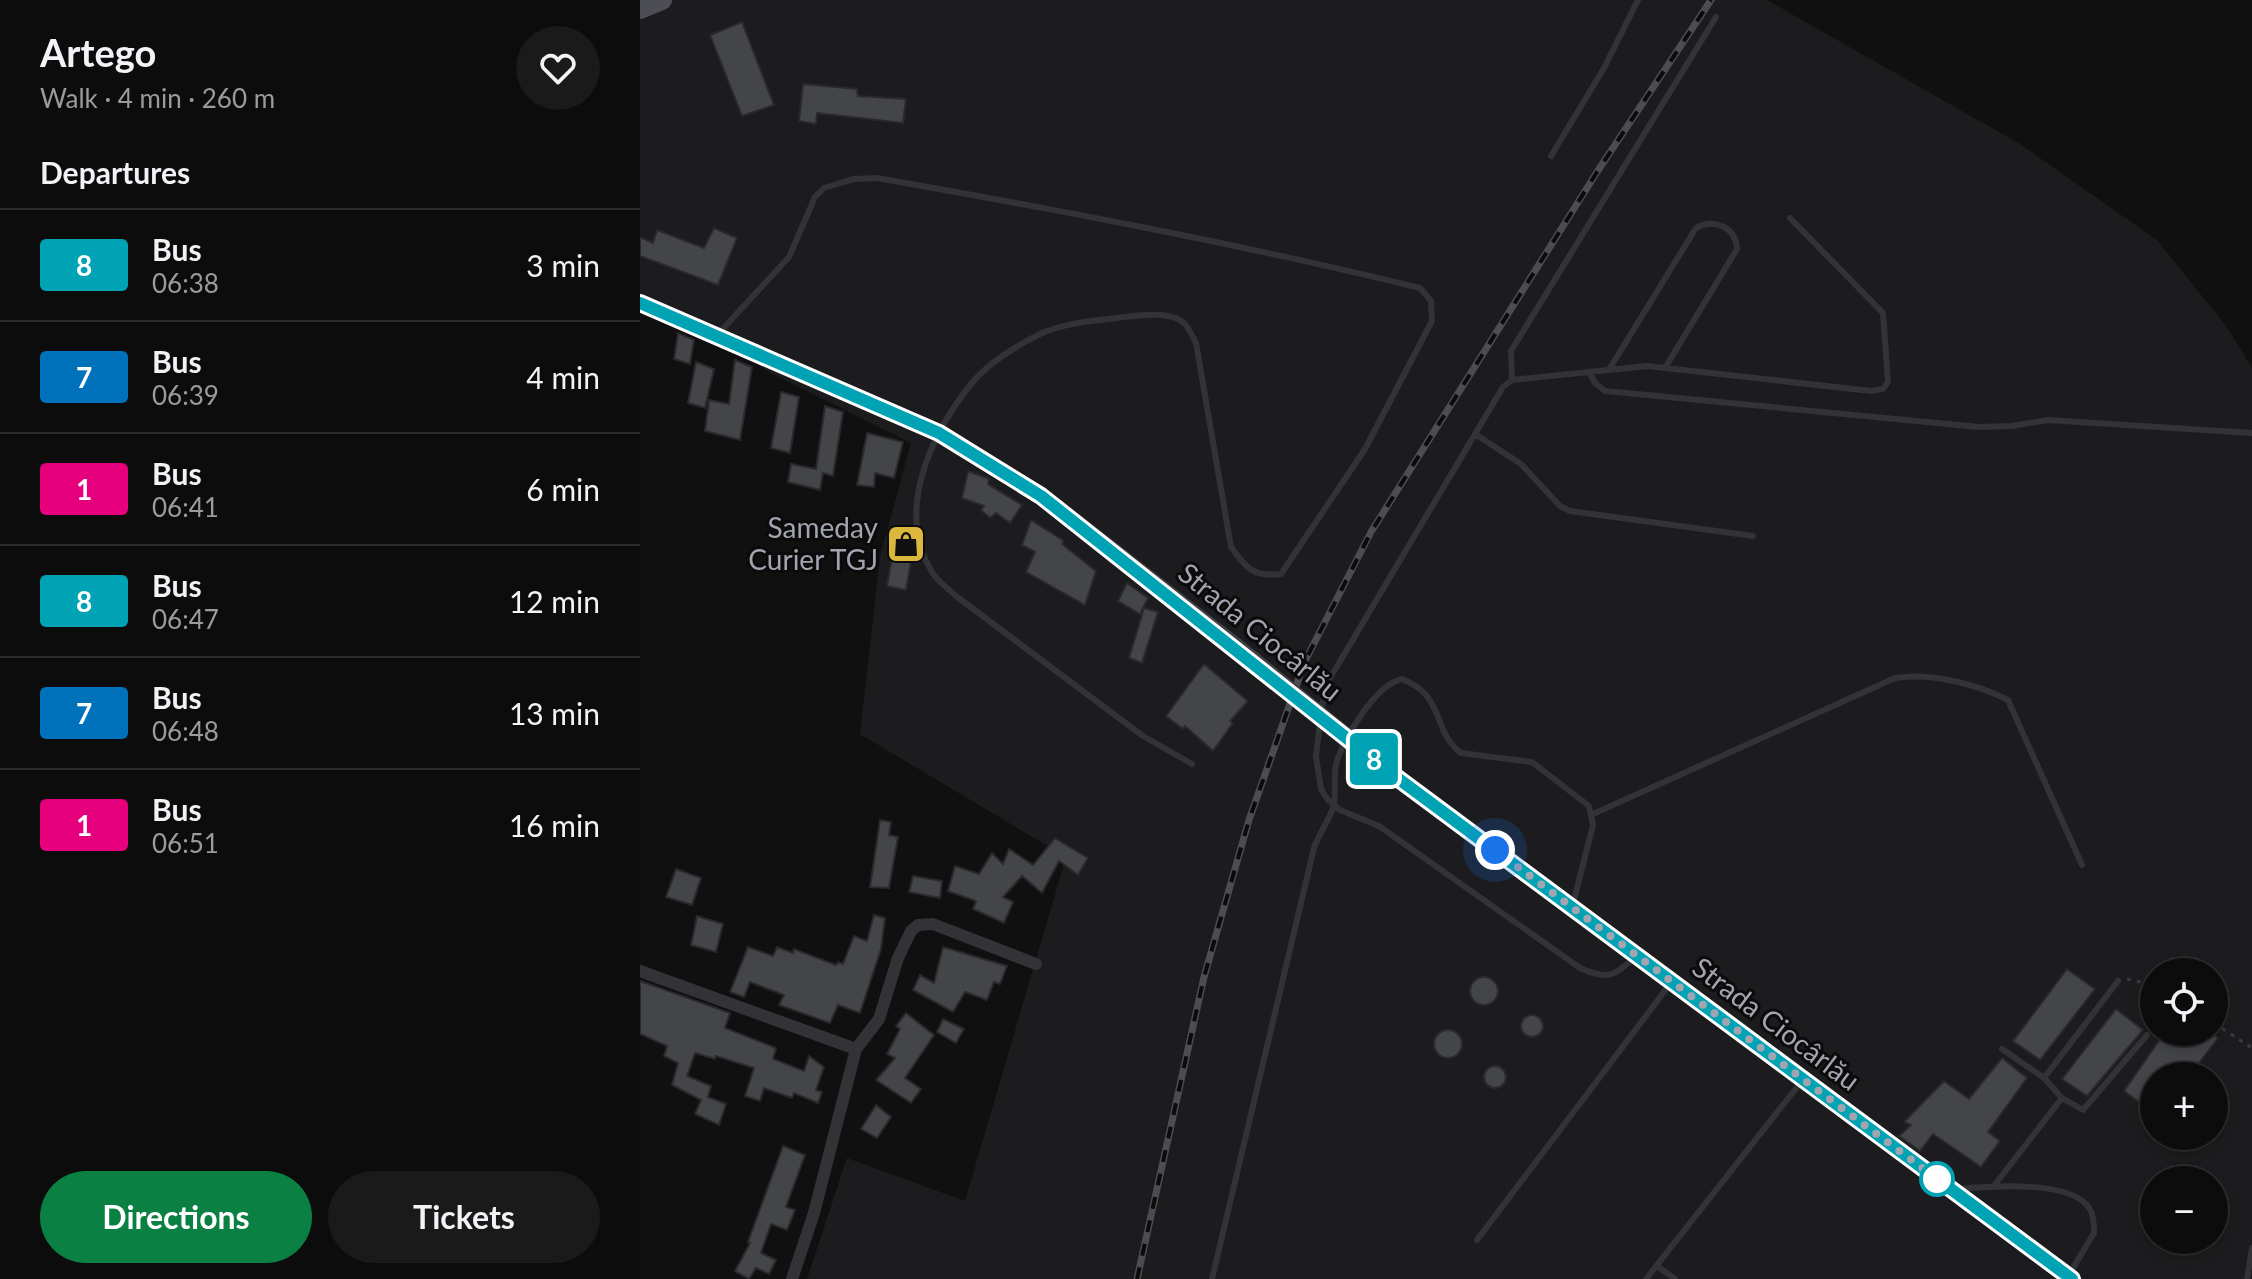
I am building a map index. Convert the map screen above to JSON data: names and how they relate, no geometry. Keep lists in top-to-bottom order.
{
  "streets": {
    "main road": ["Strada Ciocârlău"]
  },
  "places": {
    "shop": ["Sameday Curier TGJ"]
  },
  "lines": ["bus line 8"],
  "page": {
    "heading": [
      ["Artego", "Walk · 4 min · 260 m"],
      "Departures"
    ],
    "on_map": "8",
    "list": [
      {
        "mark": "8",
        "name": "Bus",
        "note": "06:38",
        "value": "3 min"
      },
      {
        "mark": "7",
        "name": "Bus",
        "note": "06:39",
        "value": "4 min"
      },
      {
        "mark": "1",
        "name": "Bus",
        "note": "06:41",
        "value": "6 min"
      },
      {
        "mark": "8",
        "name": "Bus",
        "note": "06:47",
        "value": "12 min"
      },
      {
        "mark": "7",
        "name": "Bus",
        "note": "06:48",
        "value": "13 min"
      },
      {
        "mark": "1",
        "name": "Bus",
        "note": "06:51",
        "value": "16 min"
      }
    ],
    "map_buttons": ["+", "−"],
    "buttons": ["Directions", "Tickets"]
  }
}
